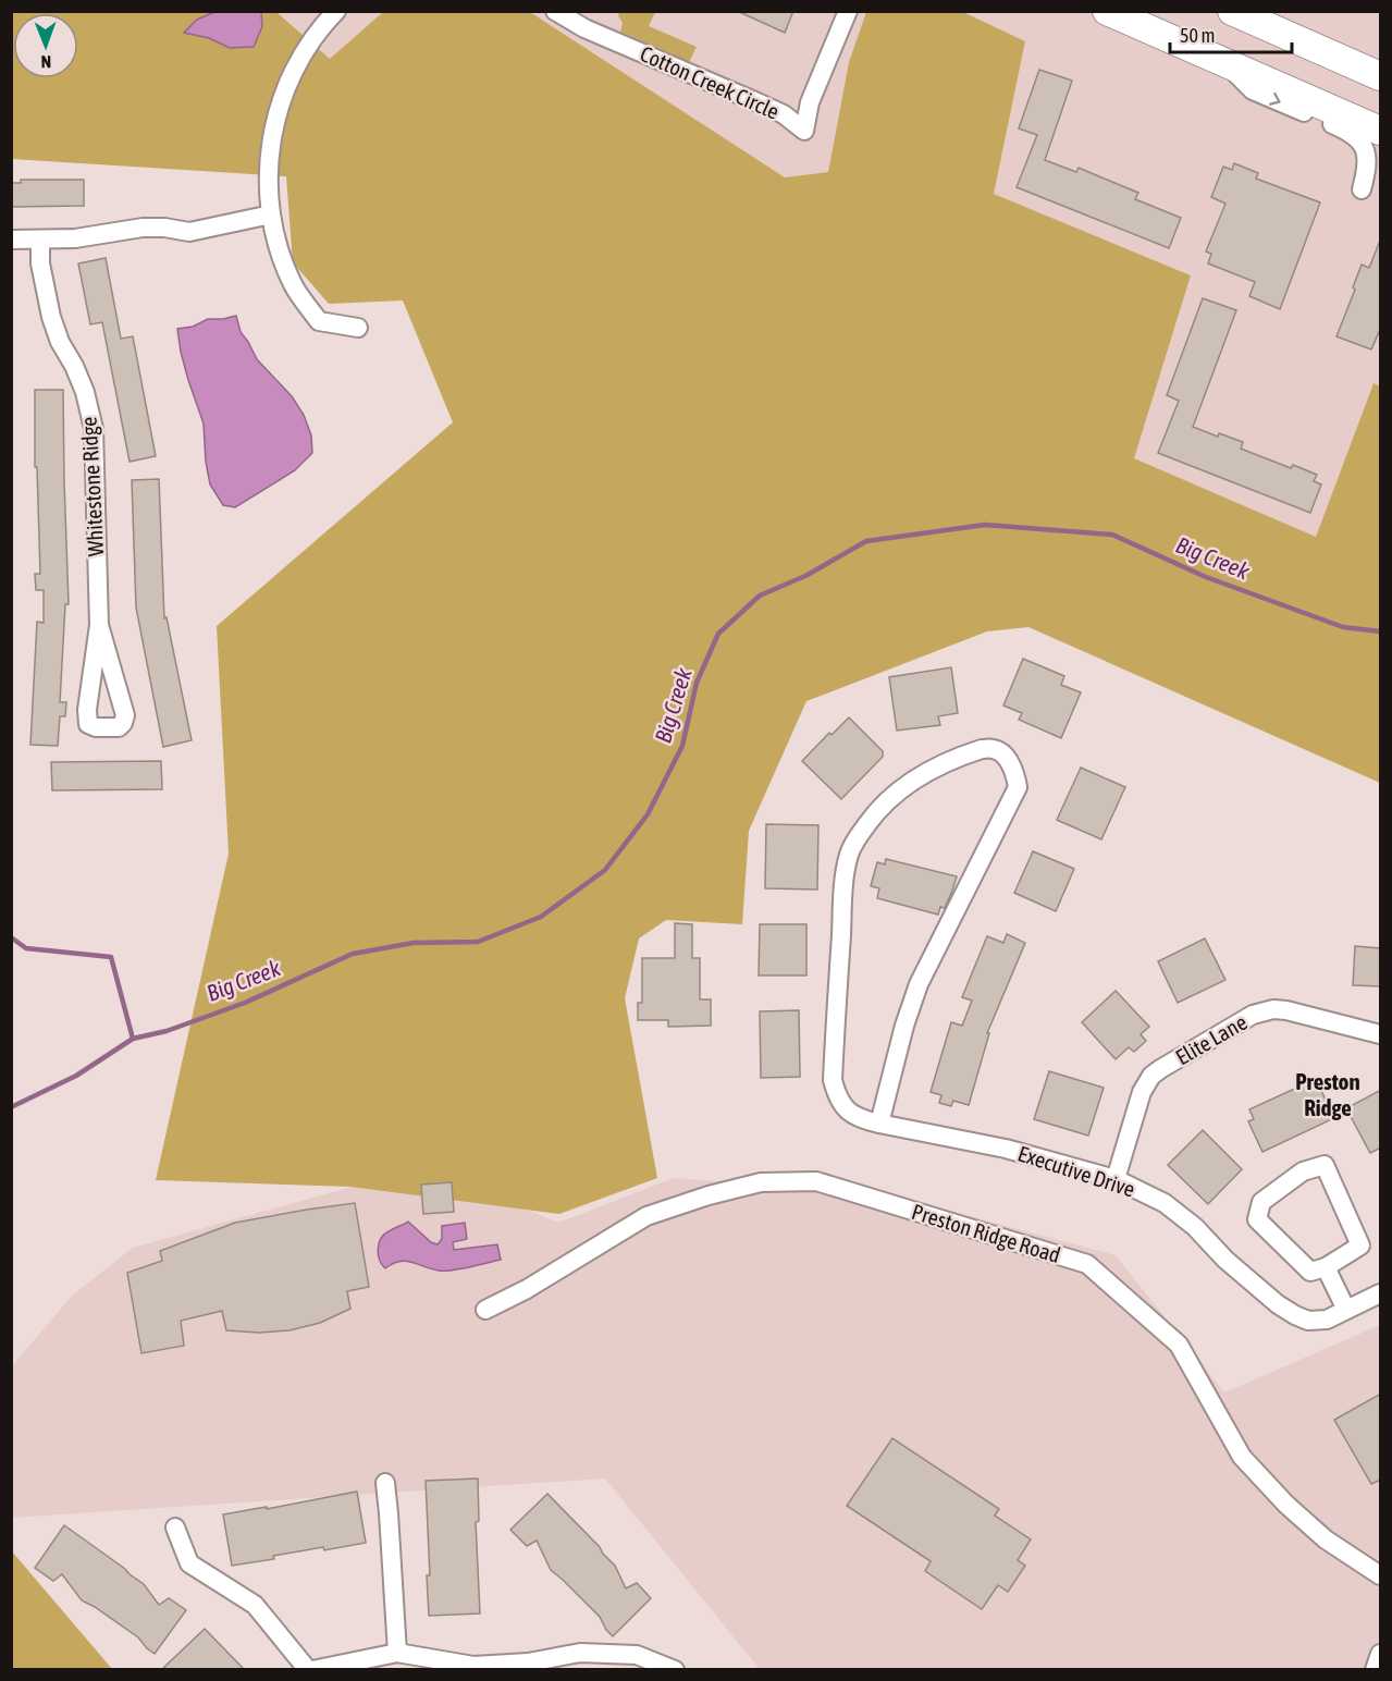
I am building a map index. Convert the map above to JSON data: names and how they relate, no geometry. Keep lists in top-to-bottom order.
{
  "streets": {
    "street": [
      "Cotton Creek Circle",
      "Whitestone Ridge",
      "Elite Lane",
      "Executive Drive",
      "Preston Ridge Road"
    ]
  },
  "crossings": [
    ["Elite Lane", "Executive Drive"]
  ],
  "districts": ["Preston Ridge"],
  "water": ["Big Creek"],
  "scale_bar": "50 m",
  "north": "bottom"
}
